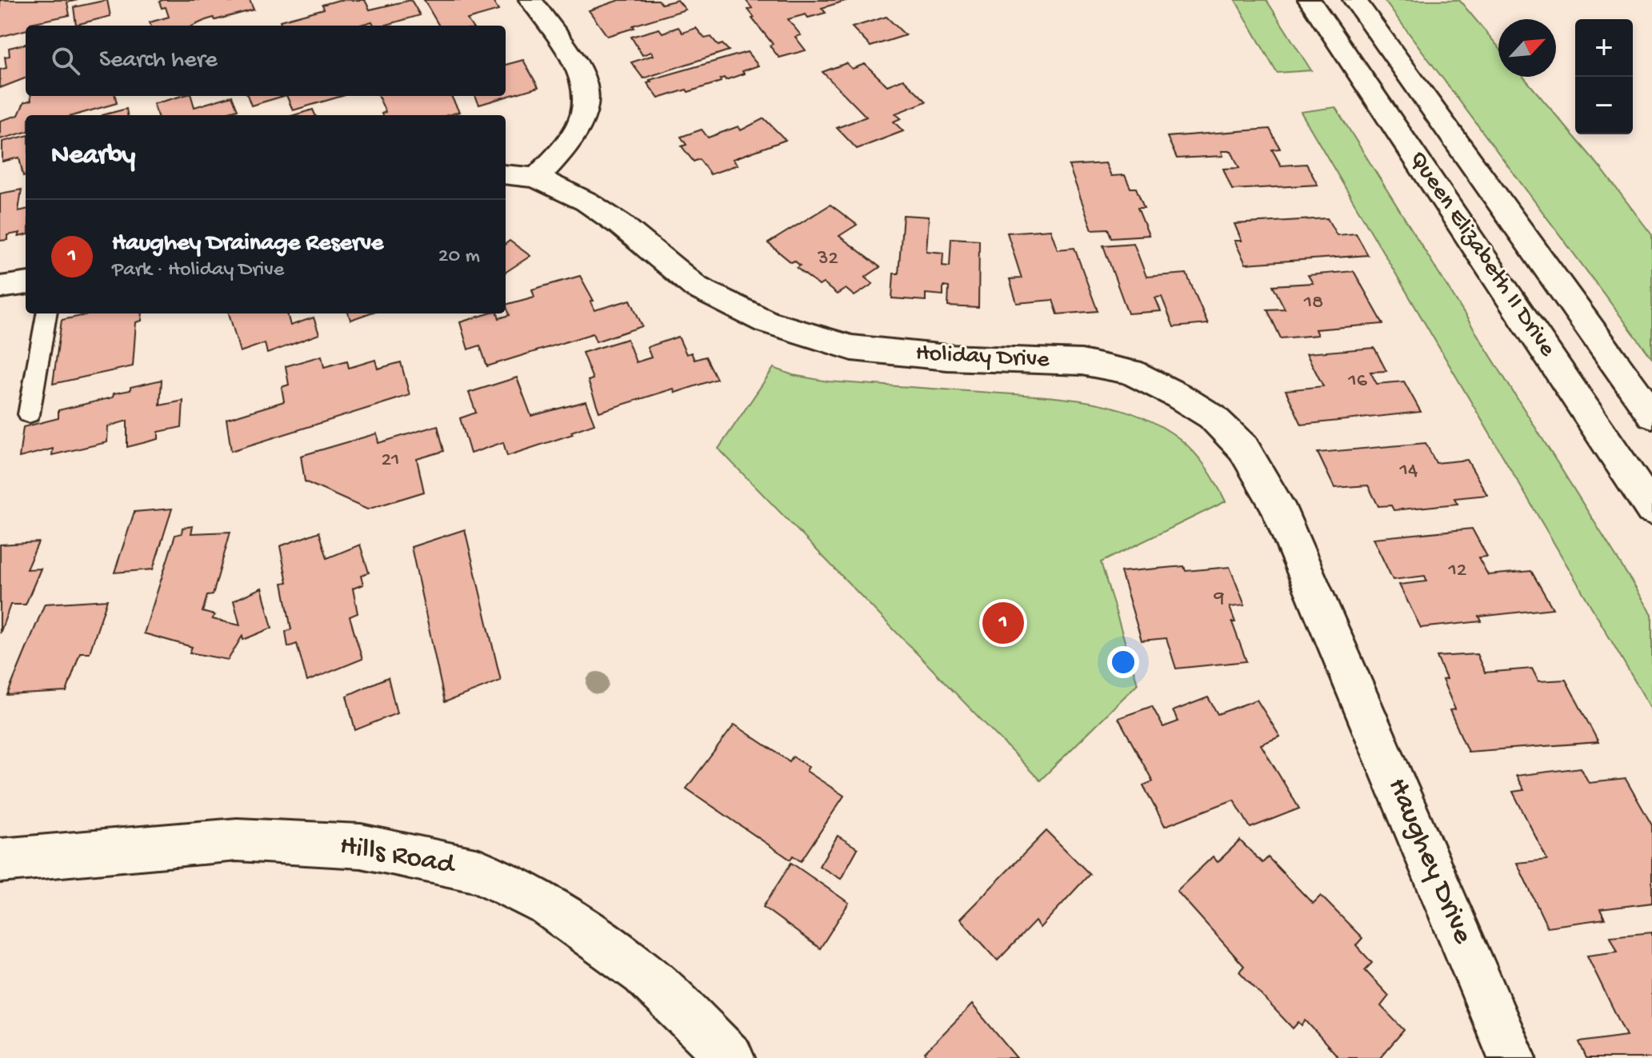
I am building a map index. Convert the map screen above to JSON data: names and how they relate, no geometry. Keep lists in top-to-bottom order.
{
  "streets": {
    "main road": [
      "Queen Elizabeth II Drive",
      "Holiday Drive",
      "Hills Road",
      "Haughey Drive"
    ]
  },
  "crossings": [
    ["Holiday Drive", "Haughey Drive"]
  ],
  "house_numbers": [
    "32",
    "18",
    "16",
    "21",
    "14",
    "12",
    "9"
  ],
  "north": "top right",
  "page": {
    "map_buttons": ["+", "−"],
    "search": "Search here",
    "heading": "Nearby",
    "list": [
      {
        "mark": "1",
        "name": "Haughey Drainage Reserve",
        "note": "Park · Holiday Drive",
        "value": "20 m"
      }
    ],
    "pins": "1"
  }
}
